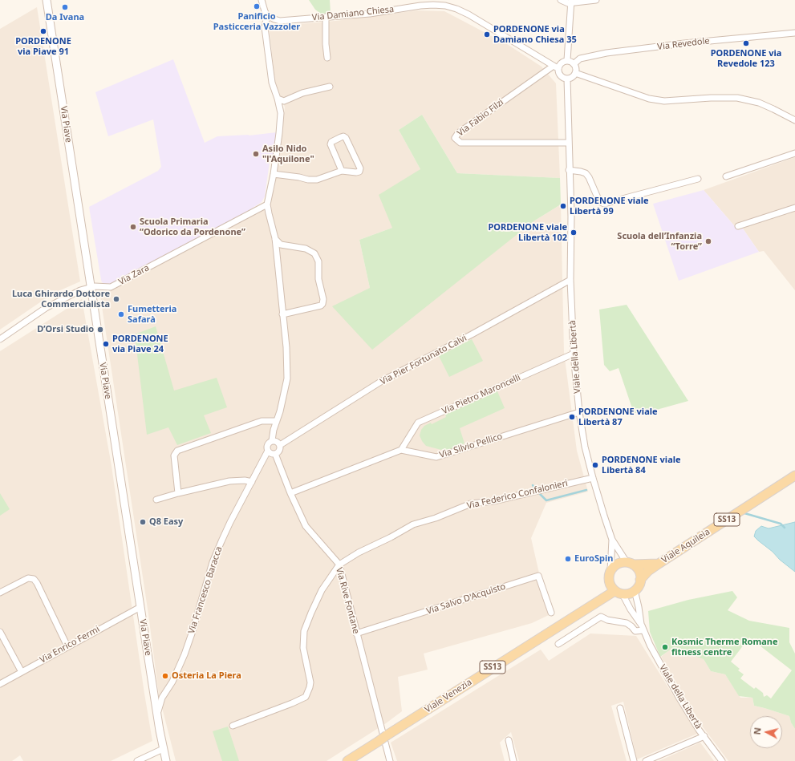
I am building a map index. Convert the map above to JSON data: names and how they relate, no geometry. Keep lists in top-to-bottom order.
{
  "streets": {
    "main road": ["SS13", "Viale Aquileia", "Viale Venezia"],
    "street": [
      "Via Damiano Chiesa",
      "Via Revedole",
      "Via Fabio Filzi",
      "Via Piave",
      "Via Zara",
      "Viale della Libertà",
      "Via Pier Fortunato Calvi",
      "Via Pietro Maroncelli",
      "Via Silvio Pellico",
      "Via Federico Confalonieri",
      "Via Francesco Baracca",
      "Via Salvo D'Acquisto",
      "Via Rive Fontane",
      "Via Enrico Fermi"
    ]
  },
  "crossings": [
    ["Via Damiano Chiesa", "Via Revedole"],
    ["Via Damiano Chiesa", "Via Fabio Filzi"],
    ["Via Damiano Chiesa", "Viale della Libertà"],
    ["Via Revedole", "Via Fabio Filzi"],
    ["Via Revedole", "Viale della Libertà"],
    ["Via Fabio Filzi", "Viale della Libertà"],
    ["Via Piave", "Via Zara"],
    ["Via Piave", "Via Francesco Baracca"],
    ["Via Piave", "Via Enrico Fermi"],
    ["Viale della Libertà", "Via Pier Fortunato Calvi"],
    ["Viale della Libertà", "Via Pietro Maroncelli"],
    ["Viale della Libertà", "Via Silvio Pellico"],
    ["Viale della Libertà", "Via Federico Confalonieri"],
    ["Viale della Libertà", "SS13"],
    ["Viale della Libertà", "Viale Aquileia"],
    ["Viale della Libertà", "Viale Venezia"],
    ["Via Pier Fortunato Calvi", "Via Francesco Baracca"],
    ["Via Pier Fortunato Calvi", "Via Rive Fontane"],
    ["Via Pietro Maroncelli", "Via Silvio Pellico"],
    ["Via Federico Confalonieri", "Via Rive Fontane"],
    ["SS13", "Viale Aquileia"],
    ["SS13", "Viale Venezia"],
    ["Viale Aquileia", "Viale Venezia"],
    ["Via Francesco Baracca", "Via Rive Fontane"],
    ["Via Salvo D'Acquisto", "Via Rive Fontane"]
  ],
  "places": [
    "Panificio Pasticceria Vazzoler",
    "Da Ivana",
    "PORDENONE via Piave 91",
    "PORDENONE via Damiano Chiesa 35",
    "PORDENONE via Revedole 123",
    "Asilo Nido \"l'Aquilone\"",
    "PORDENONE viale Libertà 99",
    "Scuola Primaria “Odorico da Pordenone”",
    "PORDENONE viale Libertà 102",
    "Scuola dell’Infanzia “Torre”",
    "Luca Ghirardo Dottore Commercialista",
    "Fumetteria Safarà",
    "D’Orsi Studio",
    "PORDENONE via Piave 24",
    "PORDENONE viale Libertà 87",
    "PORDENONE viale Libertà 84",
    "Q8 Easy",
    "EuroSpin",
    "Kosmic Therme Romane fitness centre",
    "Osteria La Piera"
  ],
  "north": "left"
}
